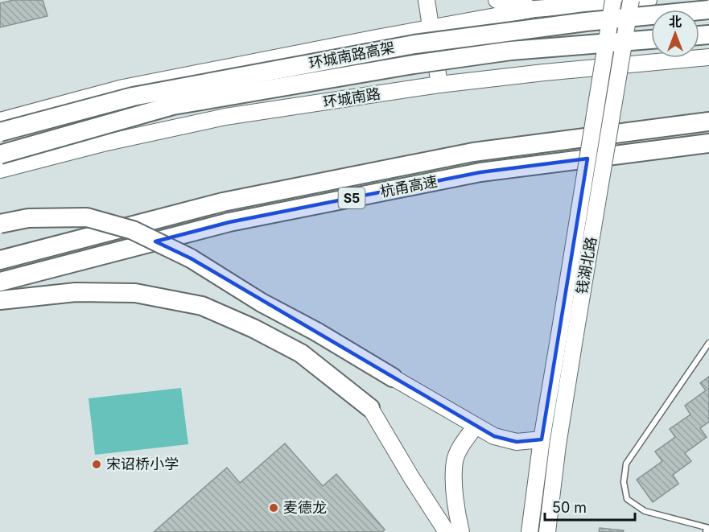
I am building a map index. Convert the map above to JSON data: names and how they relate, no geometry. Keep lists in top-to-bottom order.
{
  "streets": {
    "highway": ["环城南路高架", "杭甬高速", "S5"],
    "main road": ["环城南路", "钱湖北路"]
  },
  "places": ["宋诏桥小学", "麦德龙"],
  "scale_bar": "50 m",
  "north": "top"
}
